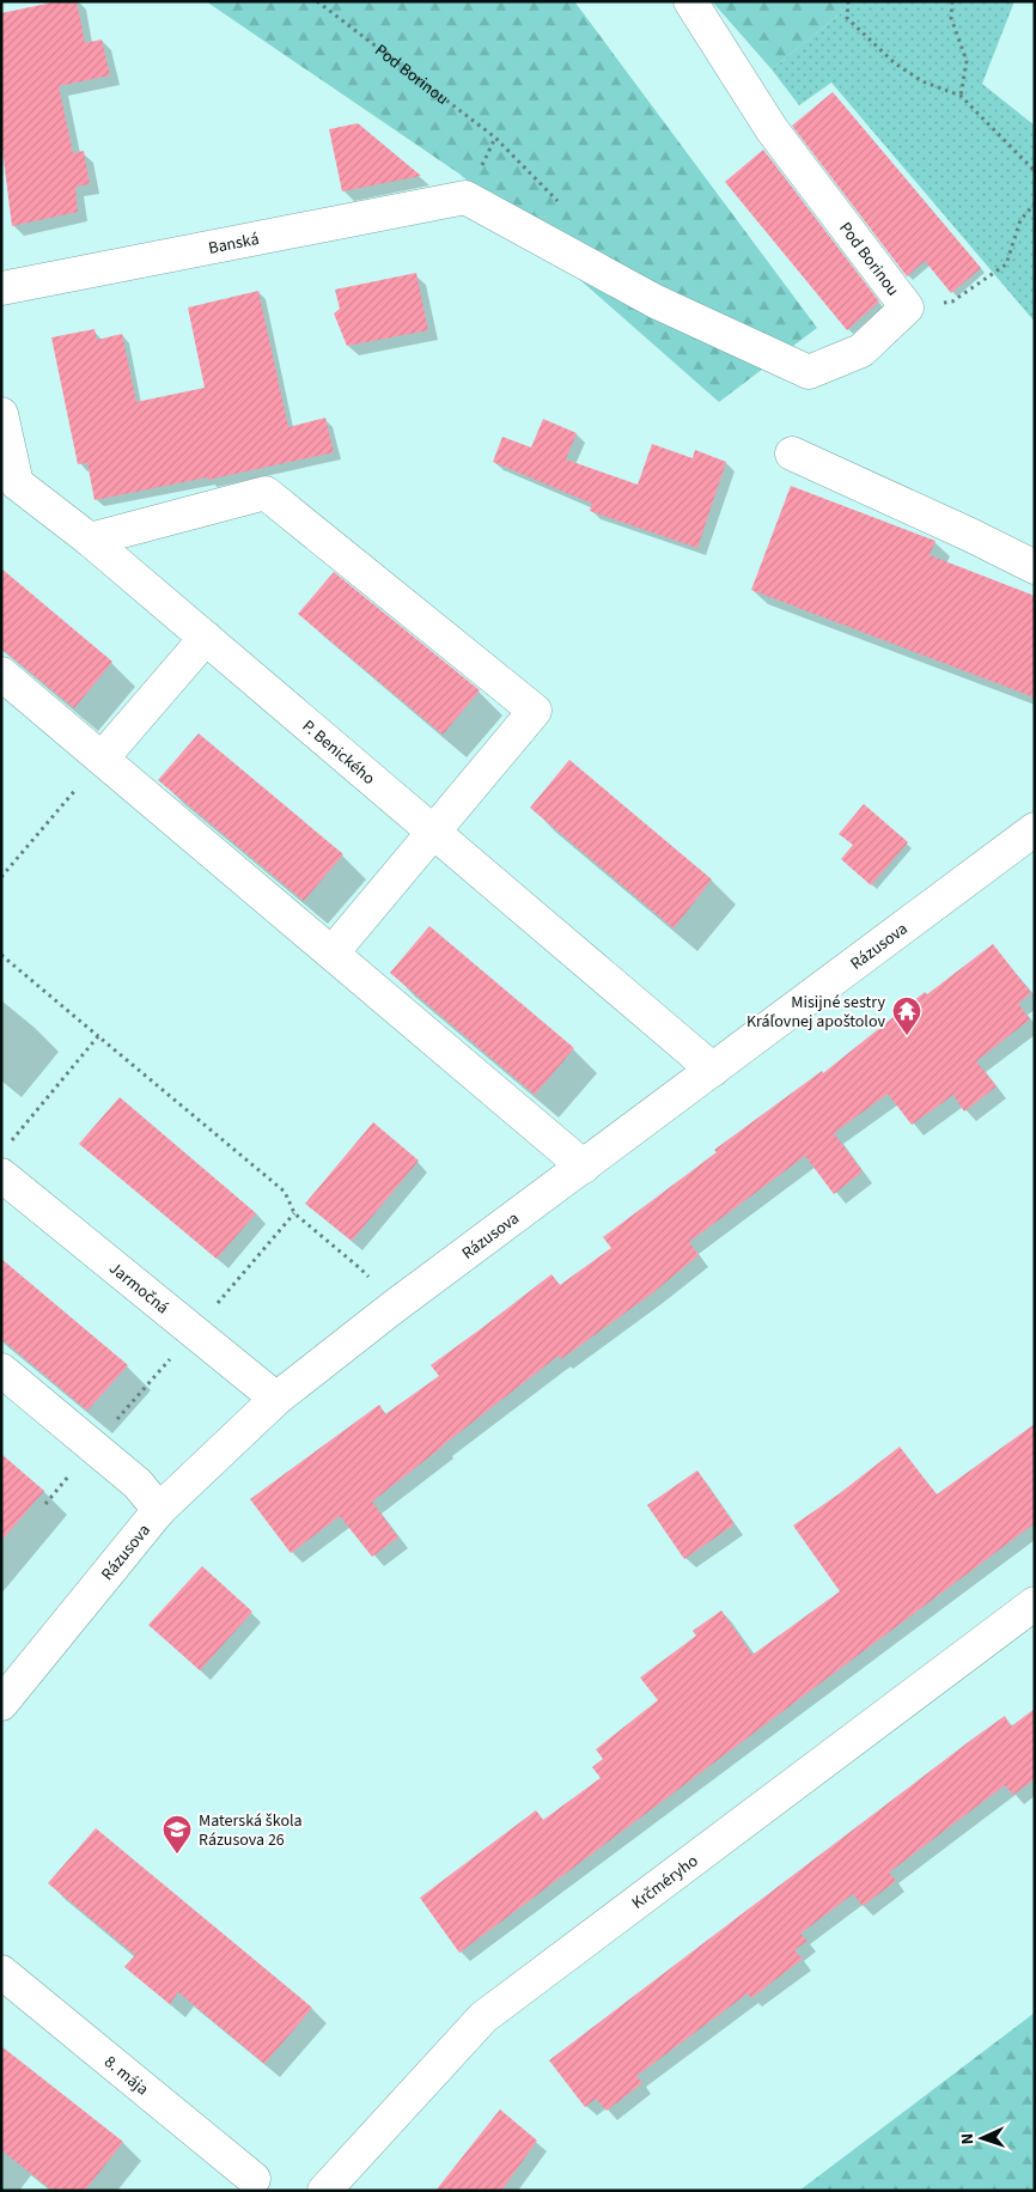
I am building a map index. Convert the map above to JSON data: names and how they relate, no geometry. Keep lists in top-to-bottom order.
{
  "streets": {
    "street": [
      "Pod Borinou",
      "Banská",
      "P. Benického",
      "Rázusova",
      "Jarmočná",
      "Krčméryho",
      "8. mája"
    ]
  },
  "crossings": [
    ["Pod Borinou", "Banská"],
    ["P. Benického", "Rázusova"],
    ["Rázusova", "Jarmočná"]
  ],
  "places": {
    "temple": ["Misijné sestry Kráľovnej apoštolov"],
    "school or university": ["Materská škola Rázusova 26"]
  },
  "north": "left"
}
